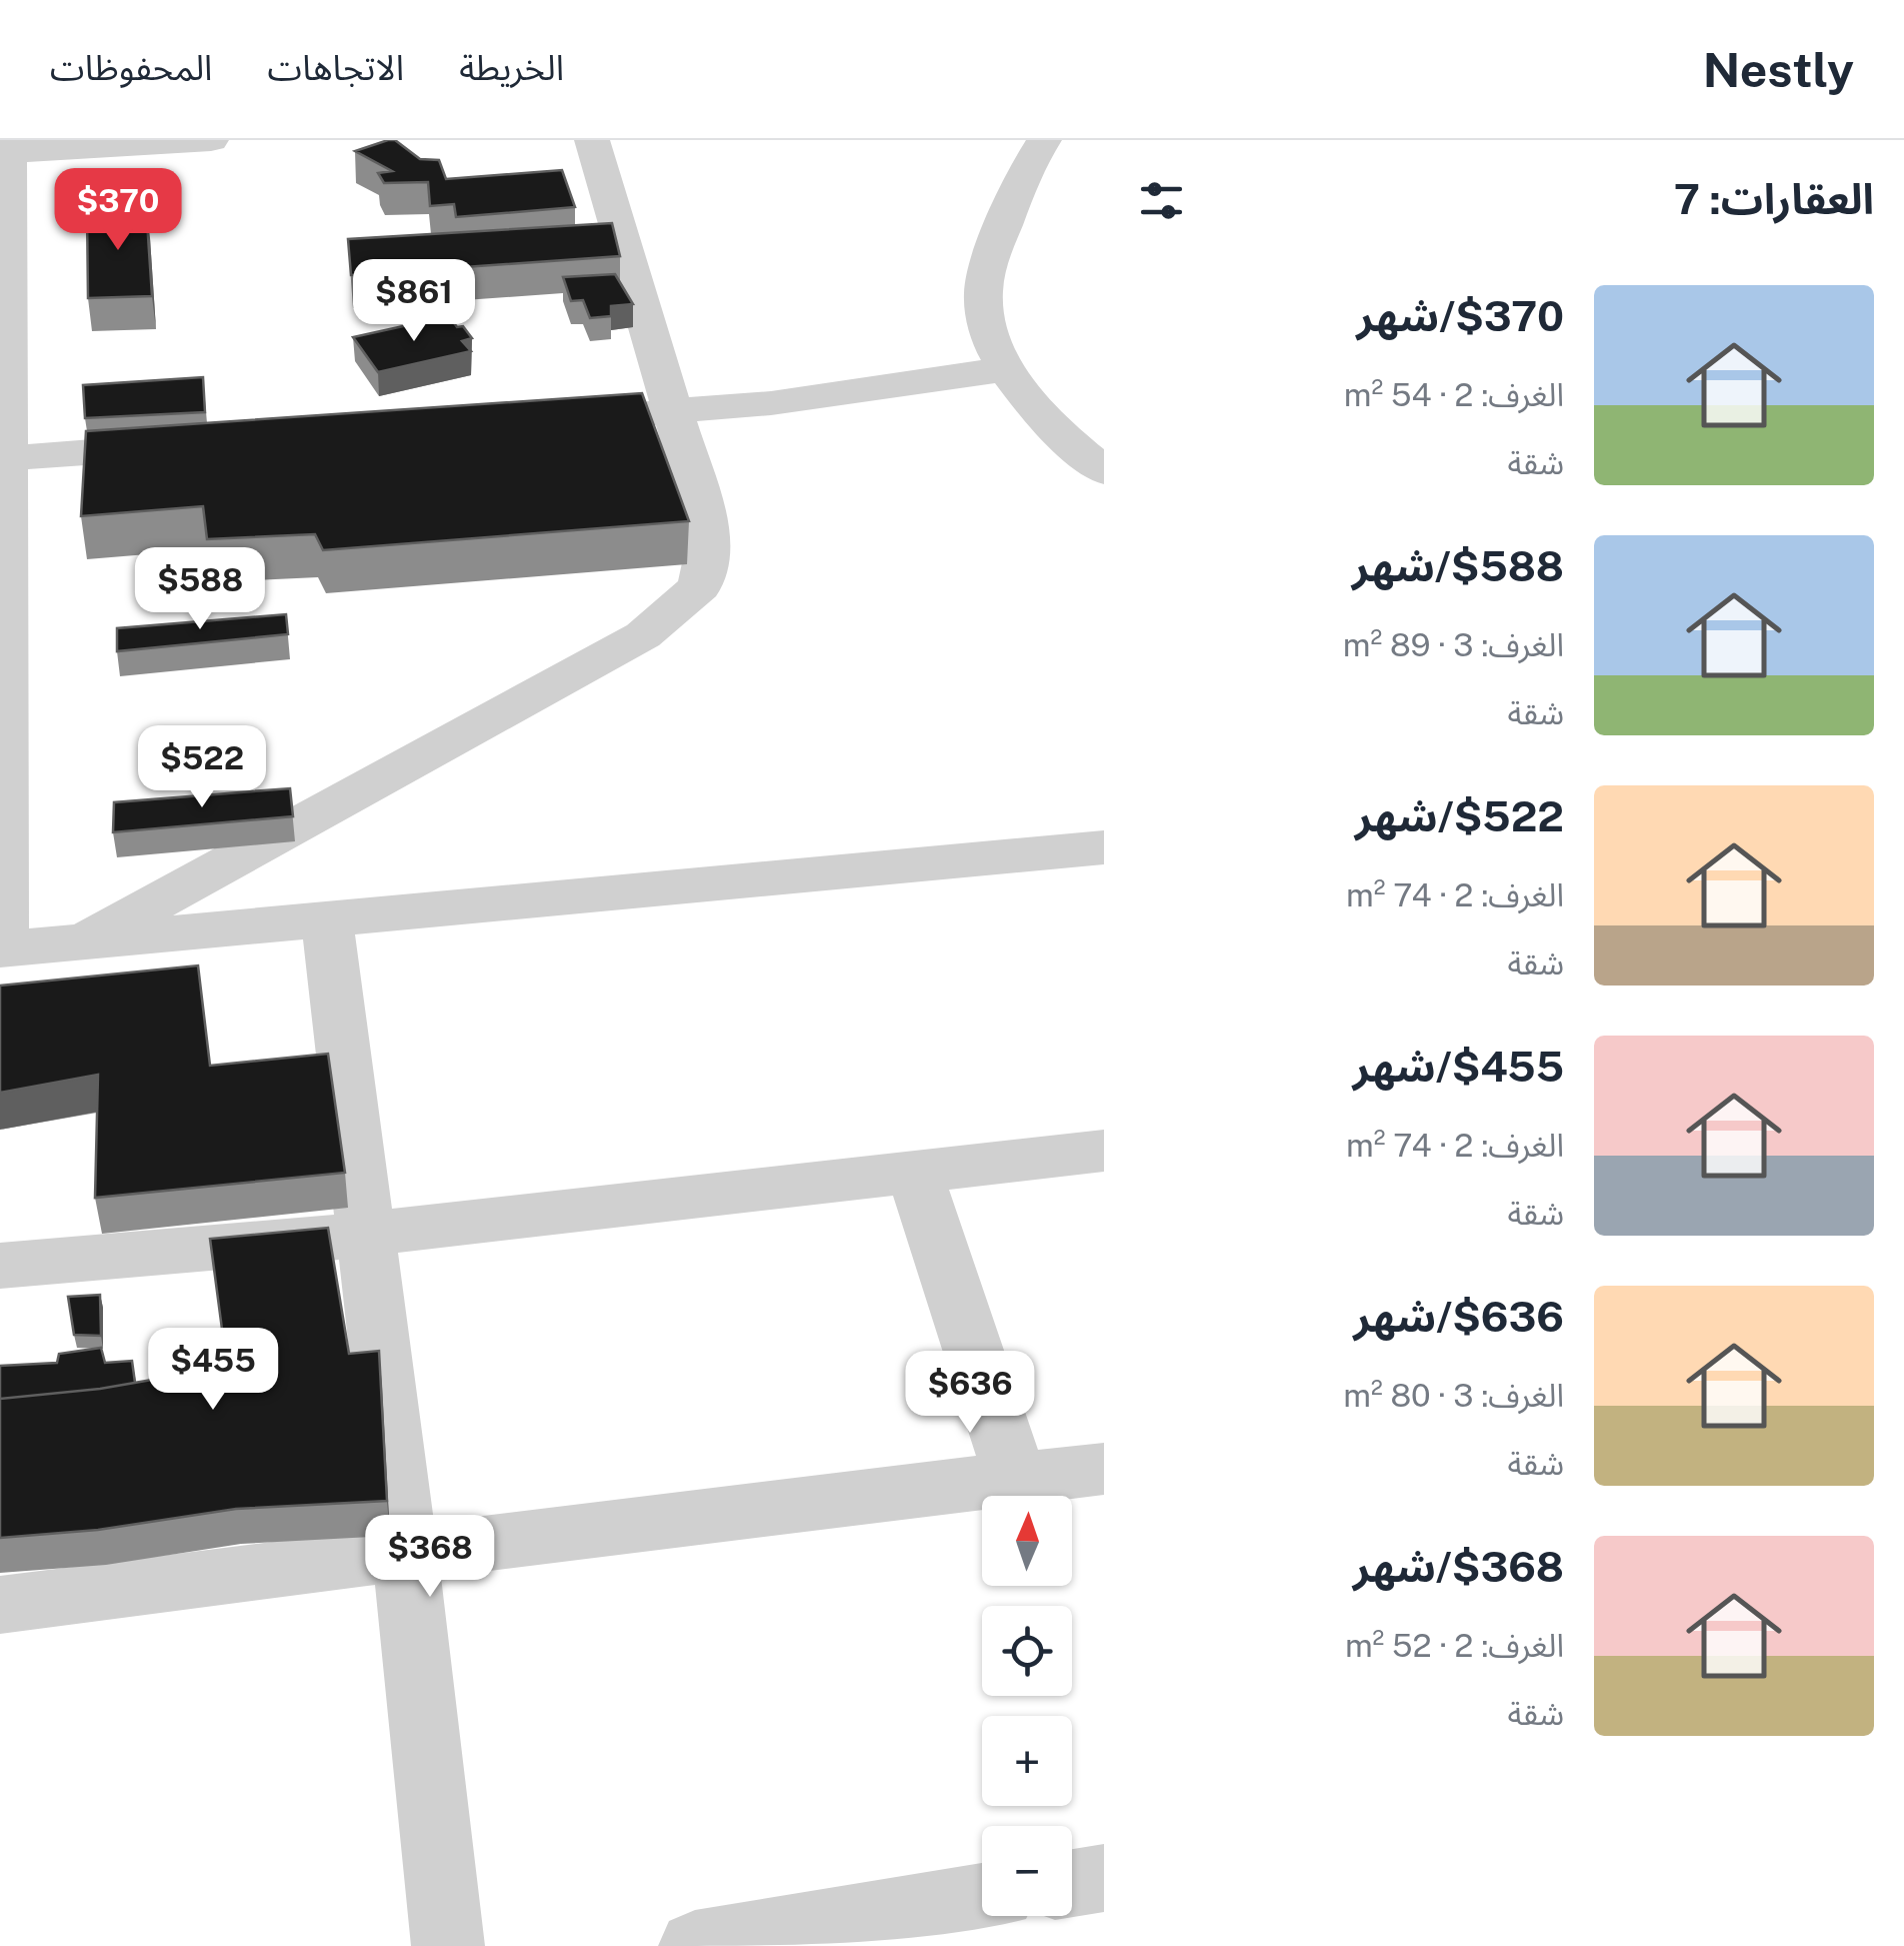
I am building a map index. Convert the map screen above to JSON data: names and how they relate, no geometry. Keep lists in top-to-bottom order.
{
  "north": "top",
  "page": {
    "header": "Nestly",
    "nav": ["الخريطة", "الاتجاهات", "المحفوظات"],
    "heading": "العقارات: 7",
    "price": [
      "$370",
      "$861",
      "$588",
      "$522",
      "$455",
      "$636",
      "$368"
    ],
    "list": [
      {
        "name": "$370/شهر",
        "note": "الغرف: 2 · 54 m² · شقة"
      },
      {
        "name": "$588/شهر",
        "note": "الغرف: 3 · 89 m² · شقة"
      },
      {
        "name": "$522/شهر",
        "note": "الغرف: 2 · 74 m² · شقة"
      },
      {
        "name": "$455/شهر",
        "note": "الغرف: 2 · 74 m² · شقة"
      },
      {
        "name": "$636/شهر",
        "note": "الغرف: 3 · 80 m² · شقة"
      },
      {
        "name": "$368/شهر",
        "note": "الغرف: 2 · 52 m² · شقة"
      }
    ],
    "map_buttons": ["+", "−"]
  }
}
